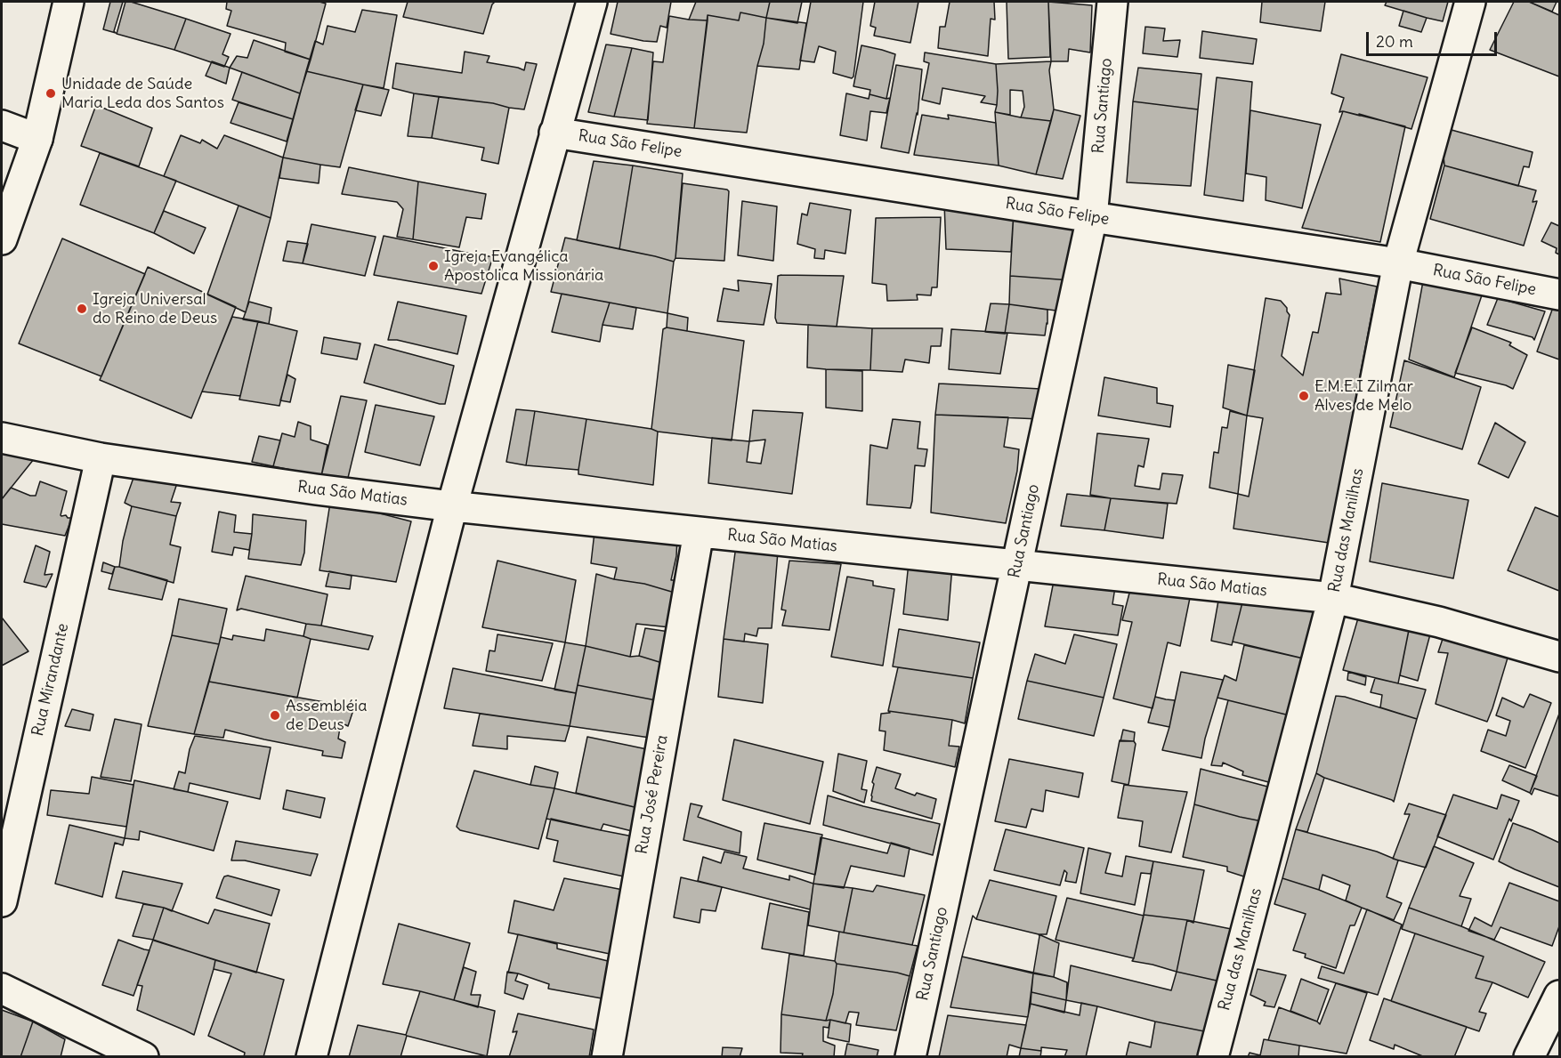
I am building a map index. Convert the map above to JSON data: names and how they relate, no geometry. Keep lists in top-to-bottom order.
{
  "streets": {
    "street": [
      "Rua Santiago",
      "Rua São Felipe",
      "Rua São Matias",
      "Rua das Manilhas",
      "Rua Mirandante",
      "Rua José Pereira"
    ]
  },
  "crossings": [
    ["Rua Santiago", "Rua São Felipe"],
    ["Rua Santiago", "Rua São Matias"],
    ["Rua São Felipe", "Rua das Manilhas"],
    ["Rua São Matias", "Rua das Manilhas"],
    ["Rua São Matias", "Rua Mirandante"],
    ["Rua São Matias", "Rua José Pereira"]
  ],
  "places": [
    "Unidade de Saúde Maria Leda dos Santos",
    "Igreja Evangélica Apostolica Missionária",
    "Igreja Universal do Reino de Deus",
    "E.M.E.I Zilmar Alves de Melo",
    "Assembléia de Deus"
  ],
  "scale_bar": "20 m"
}
